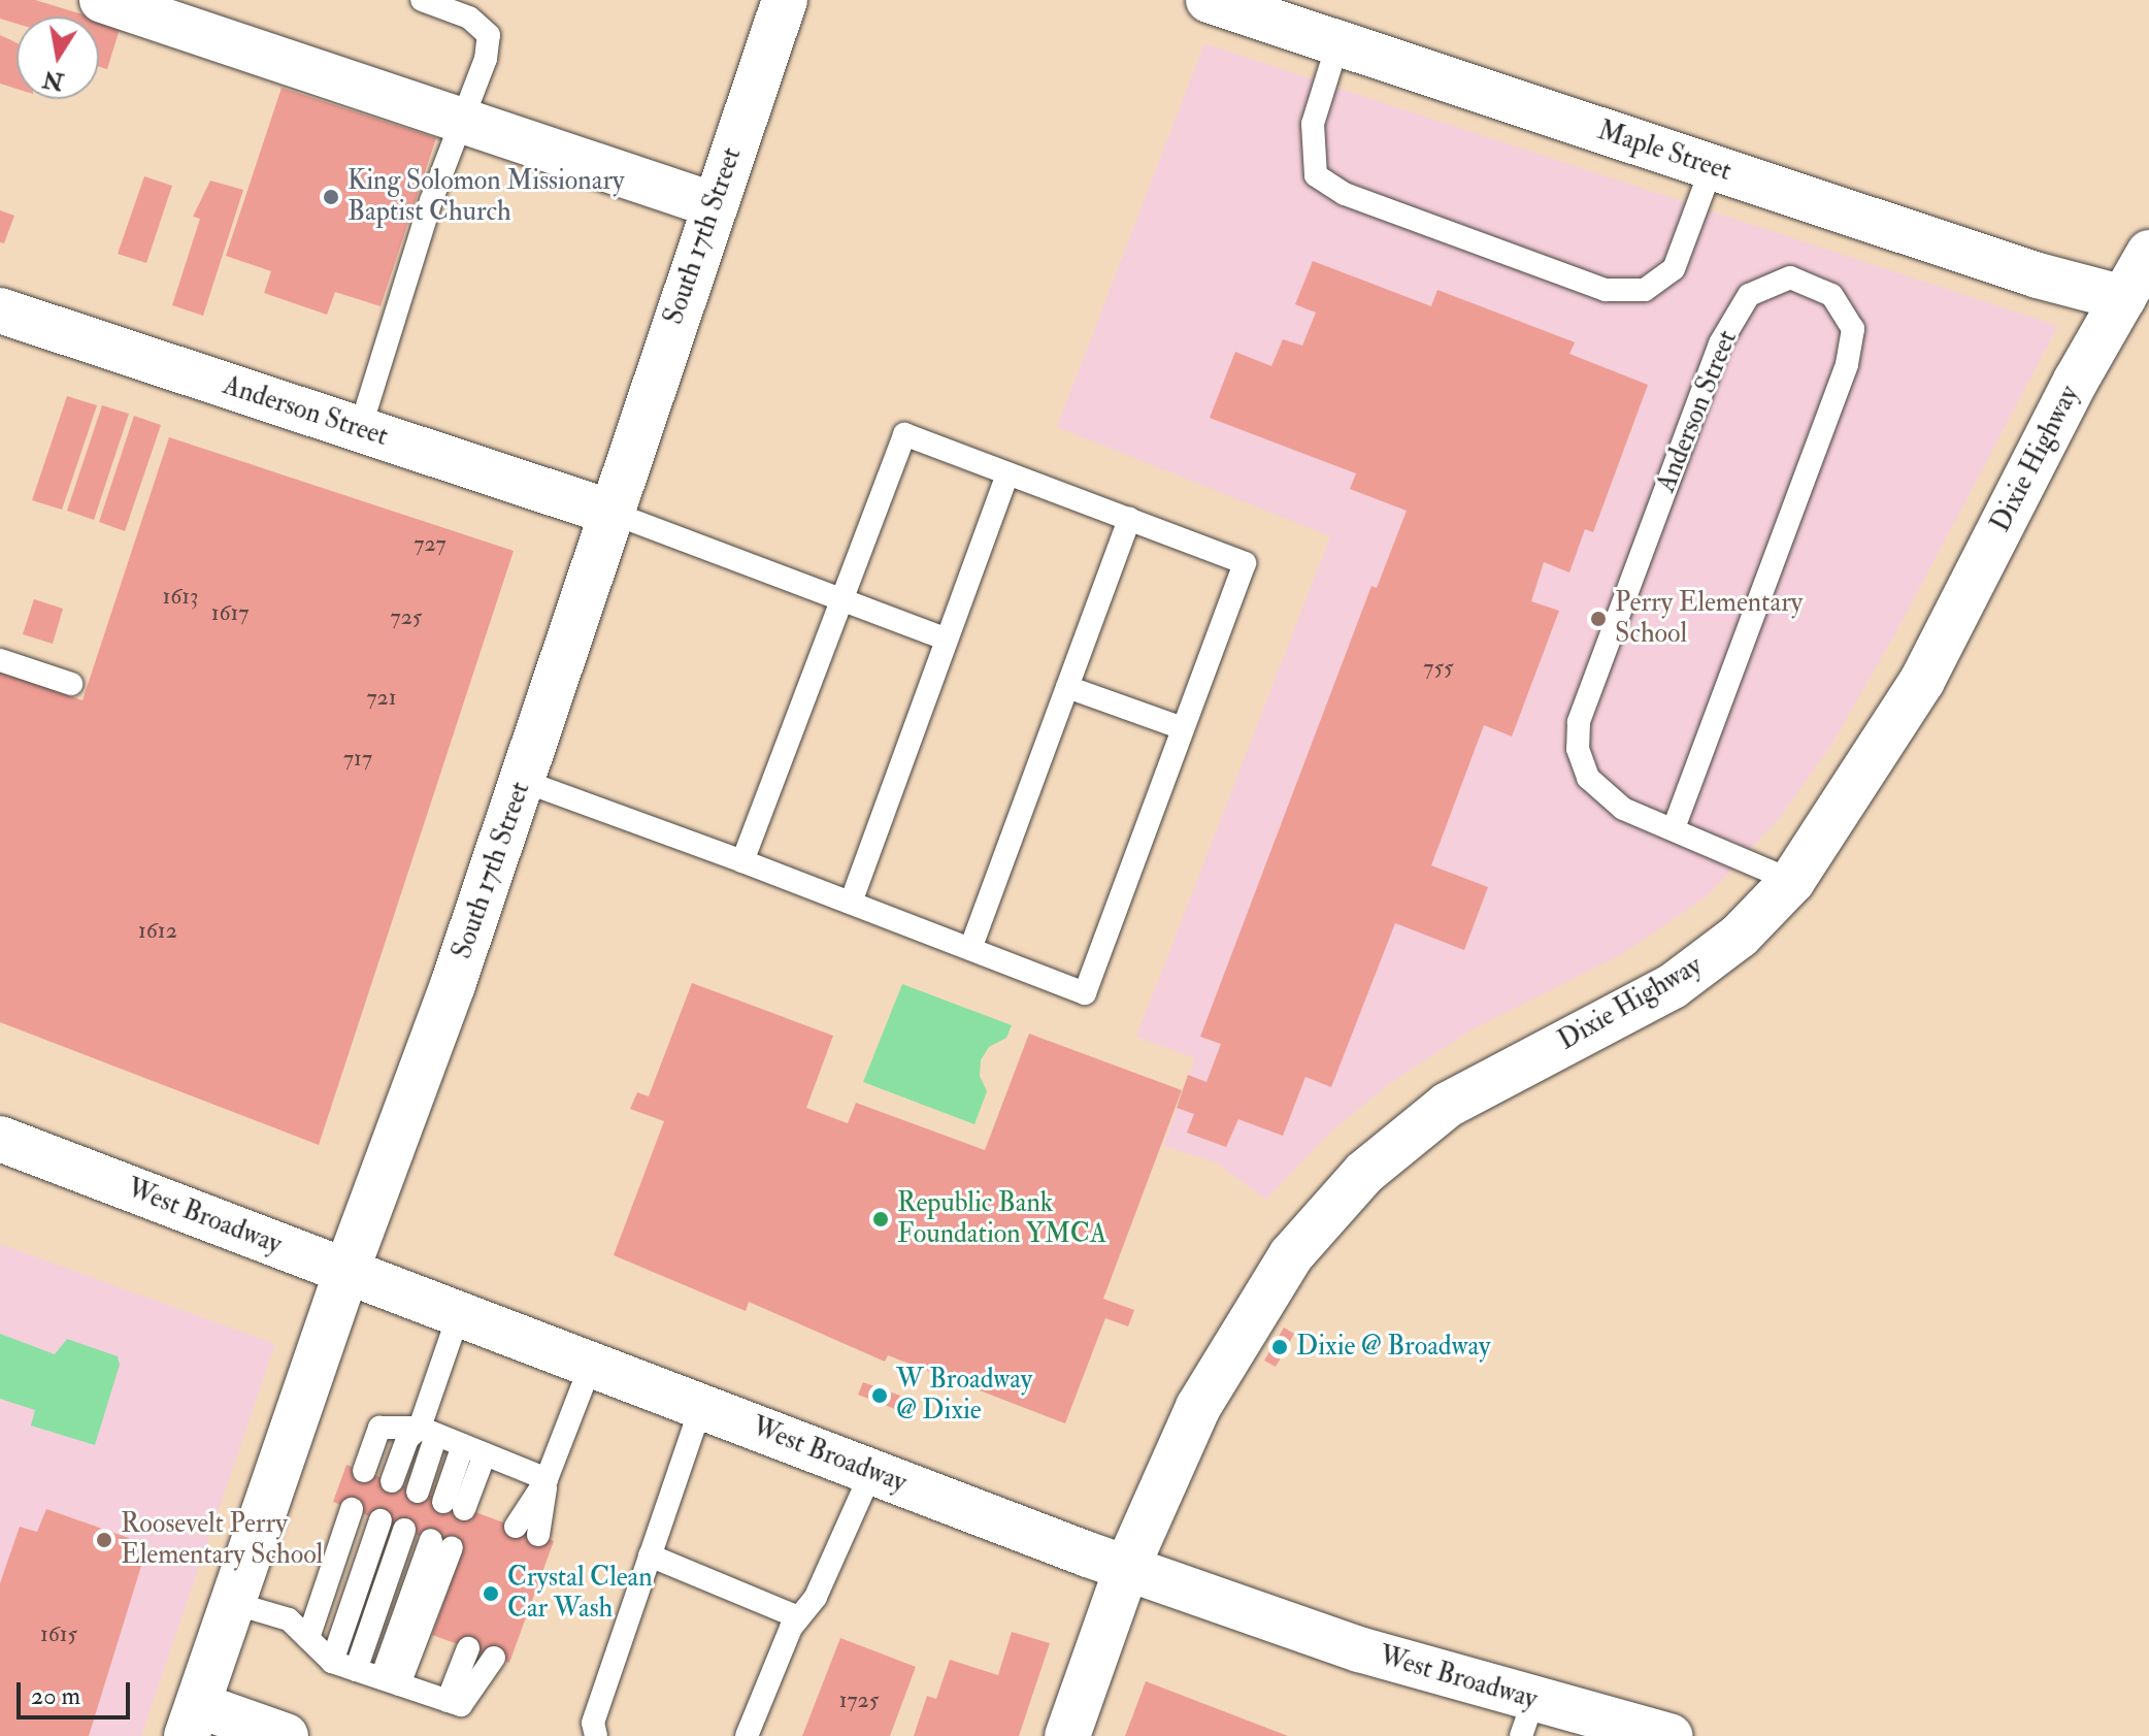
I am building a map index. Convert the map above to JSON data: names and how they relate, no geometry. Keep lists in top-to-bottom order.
{
  "streets": {
    "street": [
      "Maple Street",
      "South 17th Street",
      "Anderson Street",
      "Dixie Highway",
      "West Broadway"
    ]
  },
  "crossings": [
    ["Maple Street", "Dixie Highway"],
    ["South 17th Street", "Anderson Street"],
    ["South 17th Street", "West Broadway"],
    ["Anderson Street", "Dixie Highway"],
    ["Dixie Highway", "West Broadway"]
  ],
  "places": [
    "King Solomon Missionary Baptist Church",
    "Perry Elementary School",
    "Republic Bank Foundation YMCA",
    "Dixie @ Broadway",
    "W Broadway @ Dixie",
    "Roosevelt Perry Elementary School",
    "Crystal Clean Car Wash"
  ],
  "house_numbers": [
    "727",
    "1613",
    "1617",
    "725",
    "755",
    "721",
    "717",
    "1612",
    "1615",
    "1725"
  ],
  "scale_bar": "20 m",
  "north": "bottom"
}
